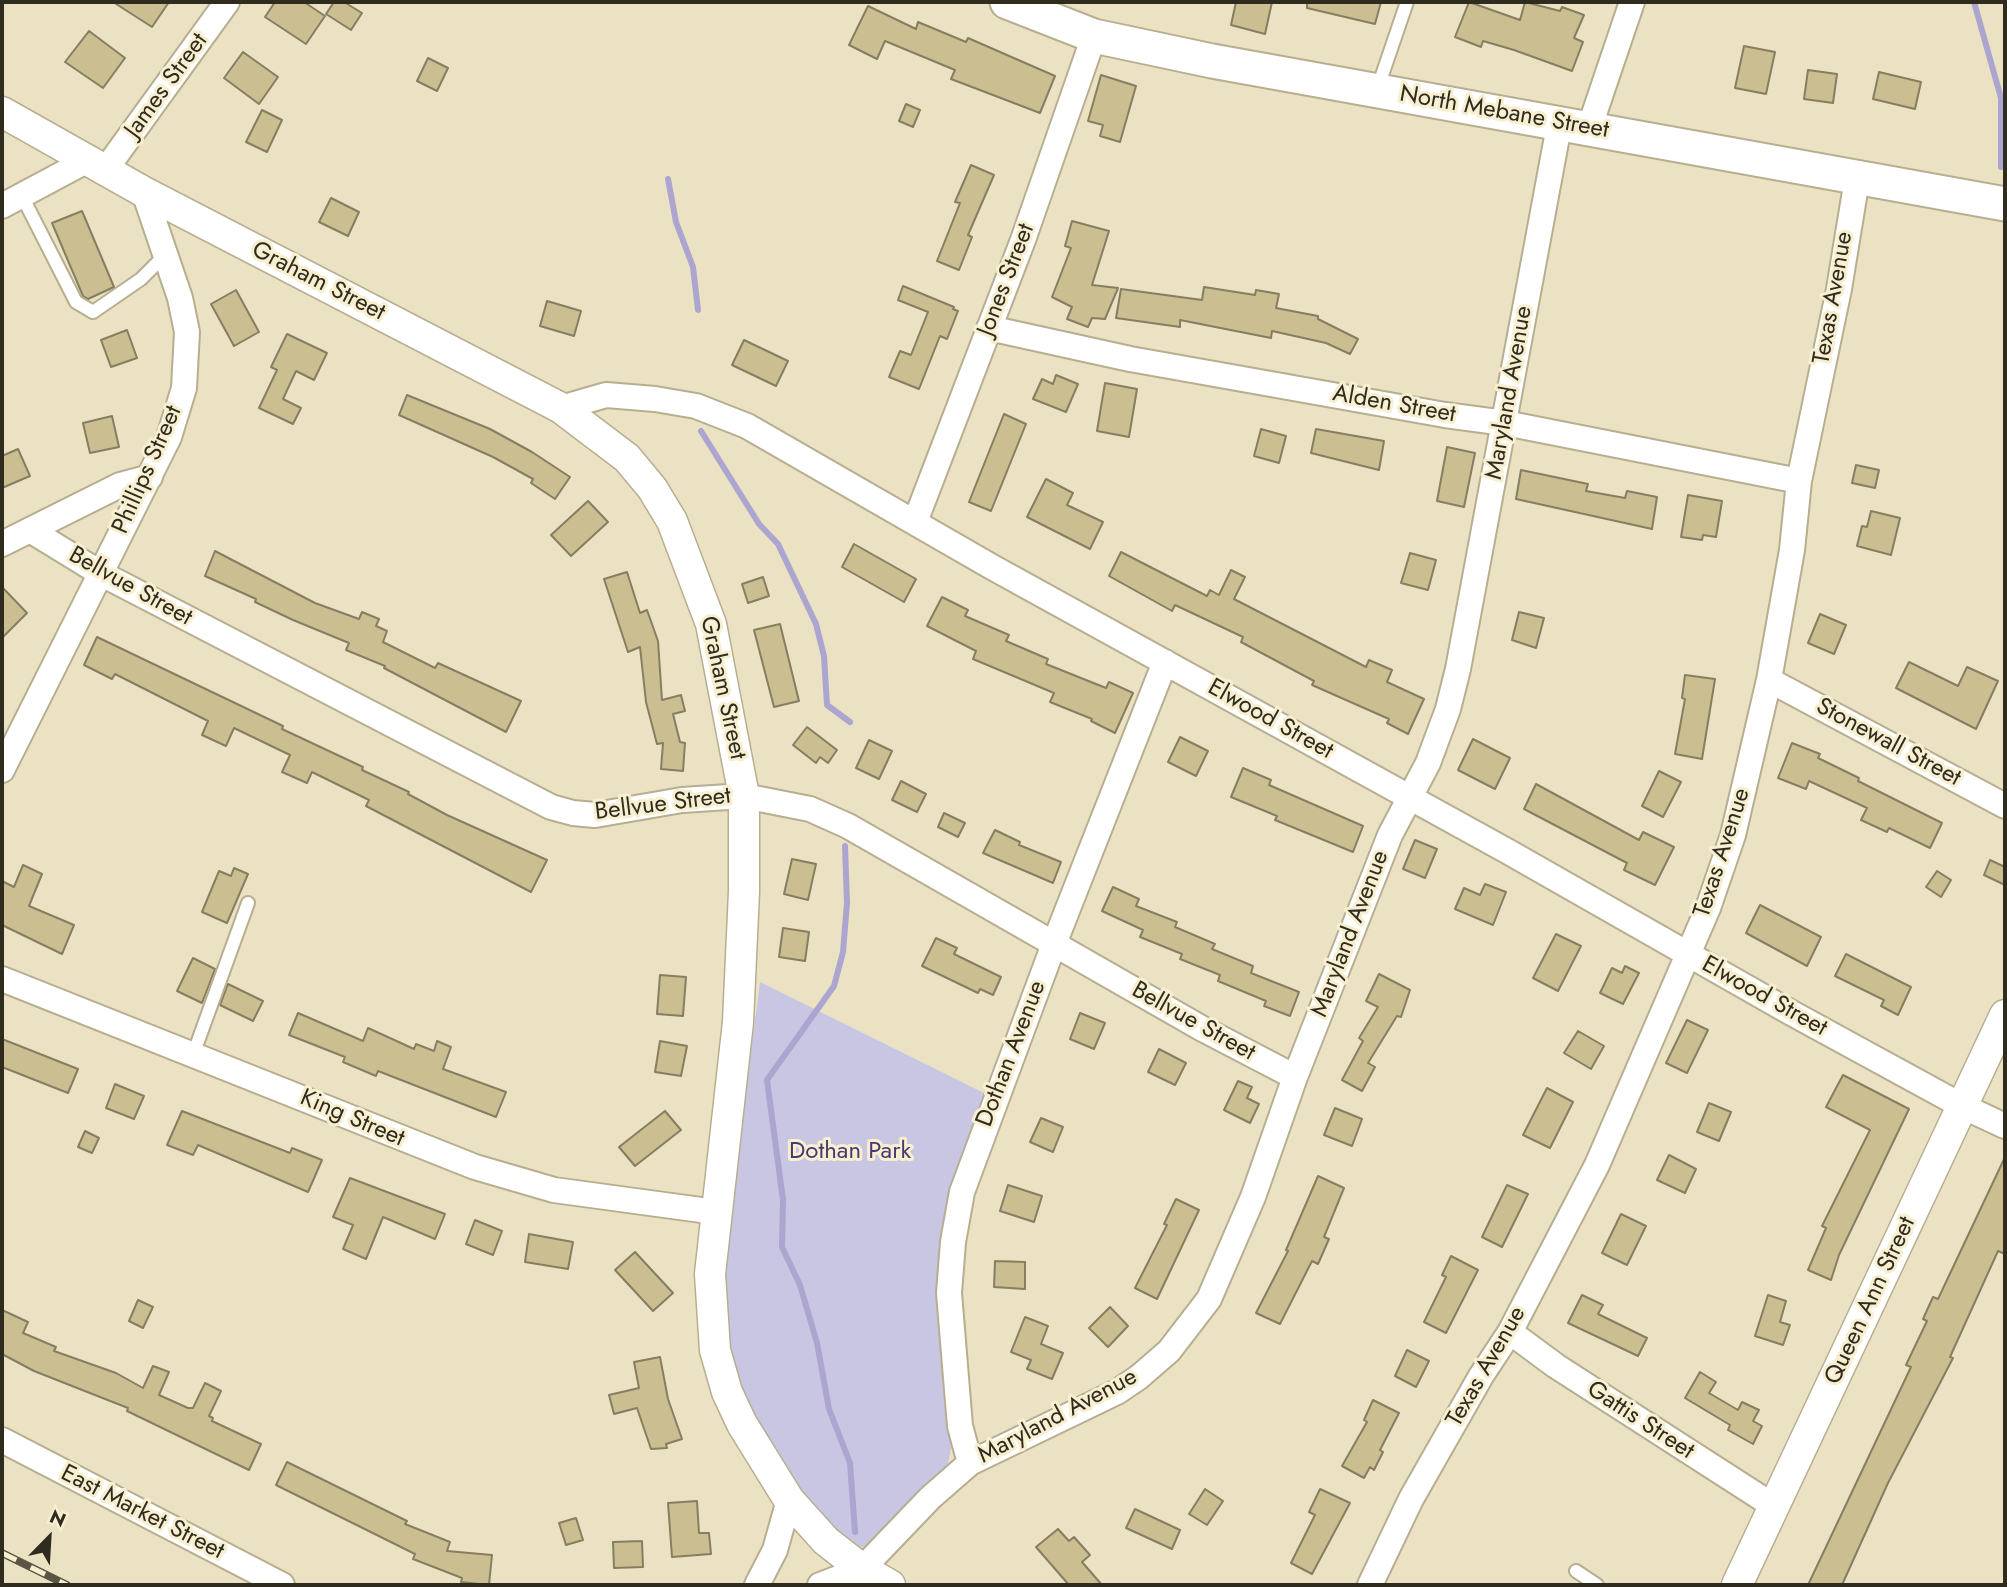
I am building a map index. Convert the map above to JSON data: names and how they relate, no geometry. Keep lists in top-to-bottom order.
{
  "streets": {
    "main road": ["North Mebane Street"],
    "street": [
      "James Street",
      "Jones Street",
      "Graham Street",
      "Texas Avenue",
      "Maryland Avenue",
      "Alden Street",
      "Phillips Street",
      "Bellvue Street",
      "Elwood Street",
      "Stonewall Street",
      "Dothan Avenue",
      "King Street",
      "Queen Ann Street",
      "Gattis Street",
      "East Market Street"
    ]
  },
  "crossings": [
    ["James Street", "Graham Street"],
    ["North Mebane Street", "Jones Street"],
    ["North Mebane Street", "Texas Avenue"],
    ["North Mebane Street", "Maryland Avenue"],
    ["Jones Street", "Alden Street"],
    ["Jones Street", "Elwood Street"],
    ["Graham Street", "Maryland Avenue"],
    ["Graham Street", "Phillips Street"],
    ["Graham Street", "Bellvue Street"],
    ["Graham Street", "Elwood Street"],
    ["Graham Street", "King Street"],
    ["Texas Avenue", "Alden Street"],
    ["Texas Avenue", "Elwood Street"],
    ["Texas Avenue", "Stonewall Street"],
    ["Texas Avenue", "Gattis Street"],
    ["Maryland Avenue", "Alden Street"],
    ["Maryland Avenue", "Bellvue Street"],
    ["Maryland Avenue", "Elwood Street"],
    ["Maryland Avenue", "Dothan Avenue"],
    ["Phillips Street", "Bellvue Street"],
    ["Bellvue Street", "Dothan Avenue"],
    ["Elwood Street", "Dothan Avenue"],
    ["Elwood Street", "Queen Ann Street"],
    ["Queen Ann Street", "Gattis Street"]
  ],
  "parks": ["Dothan Park"],
  "north": "top right"
}
